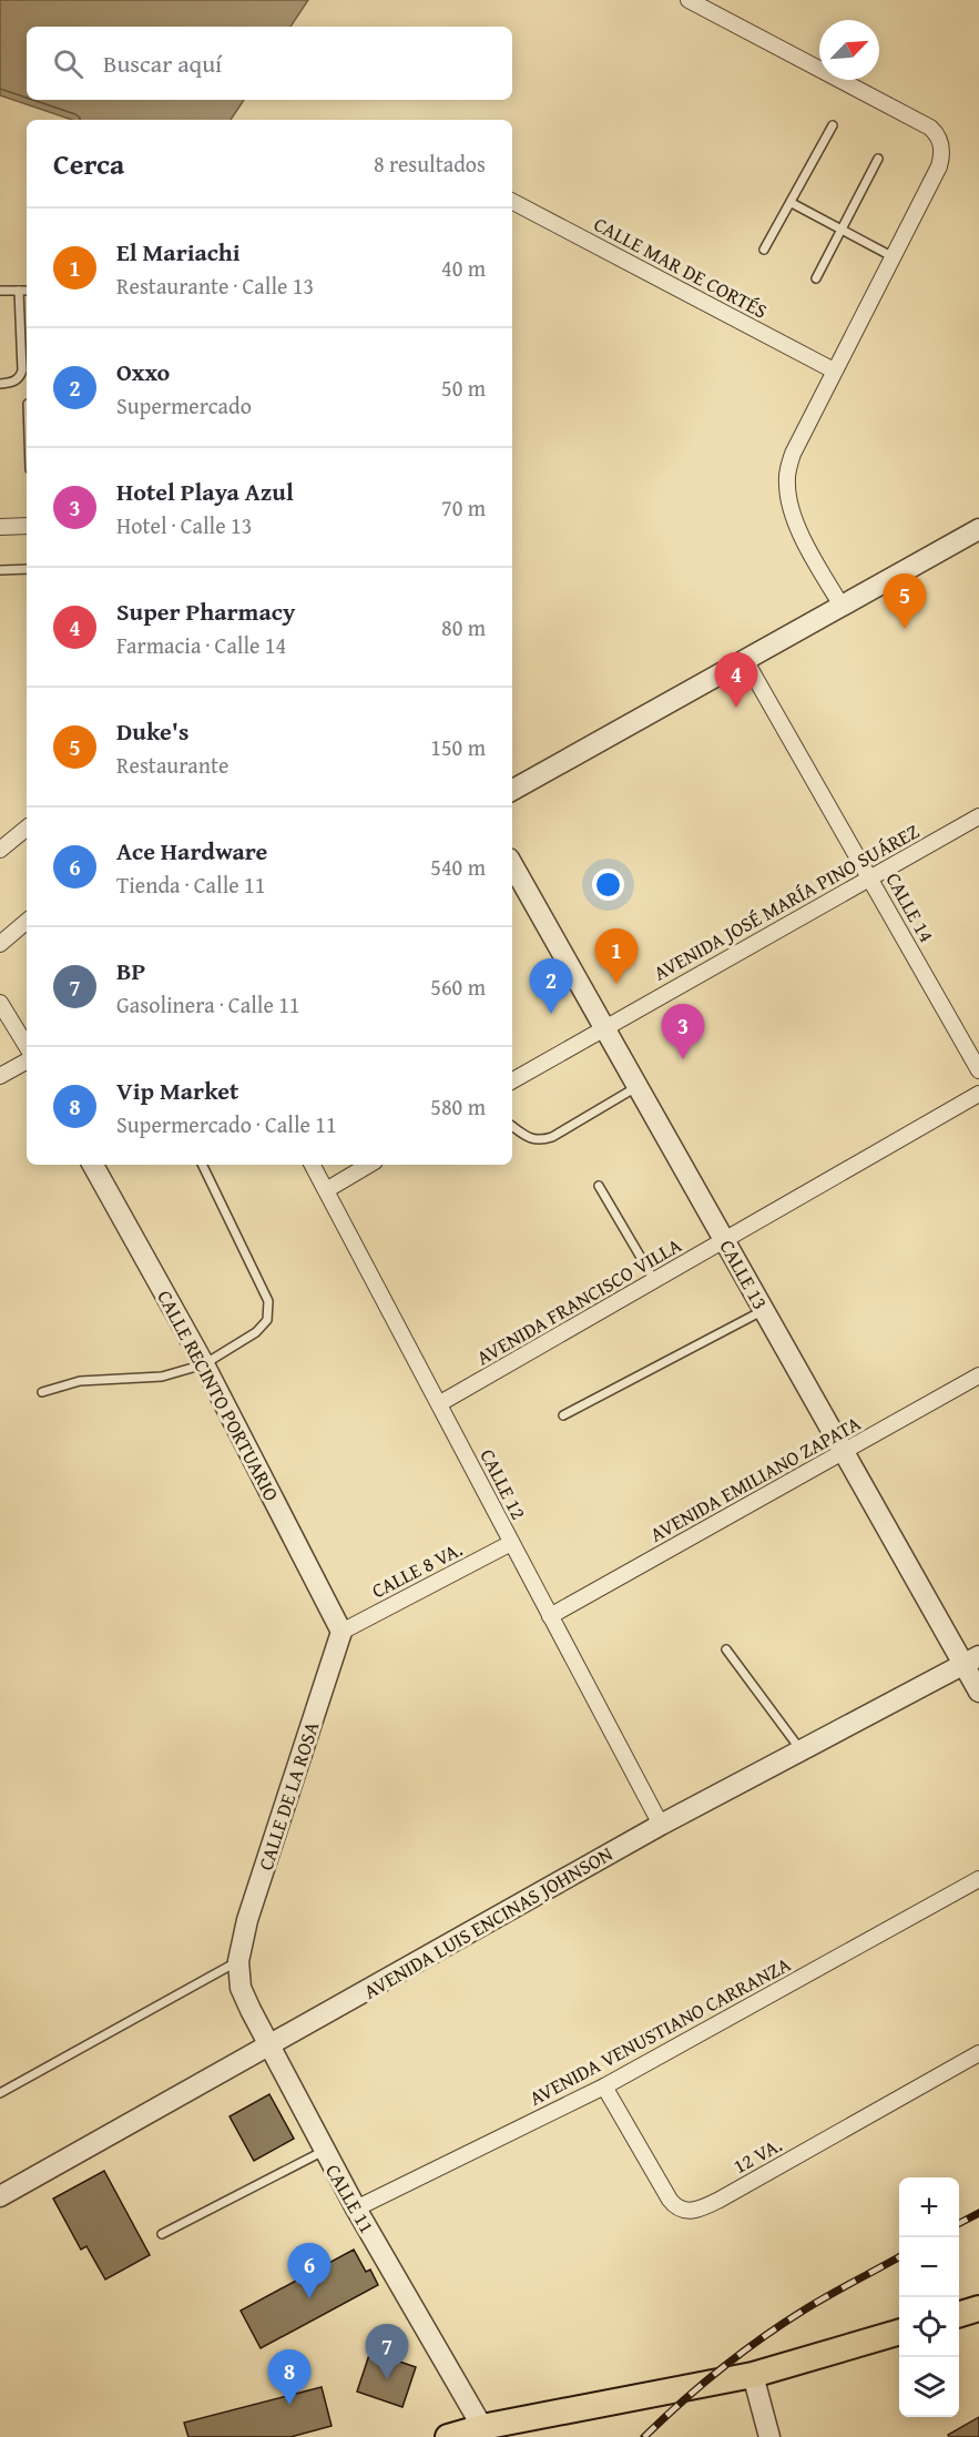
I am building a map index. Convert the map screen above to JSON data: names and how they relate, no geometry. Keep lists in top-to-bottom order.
{
  "streets": {
    "street": [
      "CALLE MAR DE CORTÉS",
      "AVENIDA JOSÉ MARÍA PINO SUÁREZ",
      "CALLE 14",
      "CALLE 13",
      "AVENIDA FRANCISCO VILLA",
      "CALLE RECINTO PORTUARIO",
      "AVENIDA EMILIANO ZAPATA",
      "CALLE 12",
      "CALLE 8 VA.",
      "CALLE DE LA ROSA",
      "AVENIDA LUIS ENCINAS JOHNSON",
      "AVENIDA VENUSTIANO CARRANZA",
      "12 VA.",
      "CALLE 11"
    ]
  },
  "crossings": [
    ["AVENIDA JOSÉ MARÍA PINO SUÁREZ", "CALLE 14"],
    ["AVENIDA JOSÉ MARÍA PINO SUÁREZ", "CALLE 13"],
    ["CALLE 13", "AVENIDA FRANCISCO VILLA"],
    ["CALLE 13", "AVENIDA EMILIANO ZAPATA"],
    ["CALLE 13", "AVENIDA LUIS ENCINAS JOHNSON"],
    ["AVENIDA FRANCISCO VILLA", "CALLE 12"],
    ["CALLE RECINTO PORTUARIO", "CALLE 8 VA."],
    ["CALLE RECINTO PORTUARIO", "CALLE DE LA ROSA"],
    ["AVENIDA EMILIANO ZAPATA", "CALLE 12"],
    ["CALLE 12", "CALLE 8 VA."],
    ["CALLE 12", "AVENIDA LUIS ENCINAS JOHNSON"],
    ["CALLE 8 VA.", "CALLE DE LA ROSA"],
    ["CALLE DE LA ROSA", "CALLE 11"],
    ["AVENIDA LUIS ENCINAS JOHNSON", "CALLE 11"],
    ["AVENIDA VENUSTIANO CARRANZA", "12 VA."],
    ["AVENIDA VENUSTIANO CARRANZA", "CALLE 11"]
  ],
  "north": "top right",
  "page": {
    "search": "Buscar aquí",
    "heading": ["Cerca", "8 resultados"],
    "list": [
      {
        "mark": "1",
        "name": "El Mariachi",
        "note": "Restaurante · Calle 13",
        "value": "40 m"
      },
      {
        "mark": "2",
        "name": "Oxxo",
        "note": "Supermercado",
        "value": "50 m"
      },
      {
        "mark": "3",
        "name": "Hotel Playa Azul",
        "note": "Hotel · Calle 13",
        "value": "70 m"
      },
      {
        "mark": "4",
        "name": "Super Pharmacy",
        "note": "Farmacia · Calle 14",
        "value": "80 m"
      },
      {
        "mark": "5",
        "name": "Duke's",
        "note": "Restaurante",
        "value": "150 m"
      },
      {
        "mark": "6",
        "name": "Ace Hardware",
        "note": "Tienda · Calle 11",
        "value": "540 m"
      },
      {
        "mark": "7",
        "name": "BP",
        "note": "Gasolinera · Calle 11",
        "value": "560 m"
      },
      {
        "mark": "8",
        "name": "Vip Market",
        "note": "Supermercado · Calle 11",
        "value": "580 m"
      }
    ],
    "pins": [
      "5",
      "4",
      "1",
      "2",
      "3",
      "6",
      "7",
      "8"
    ],
    "map_buttons": ["+", "−"]
  }
}
